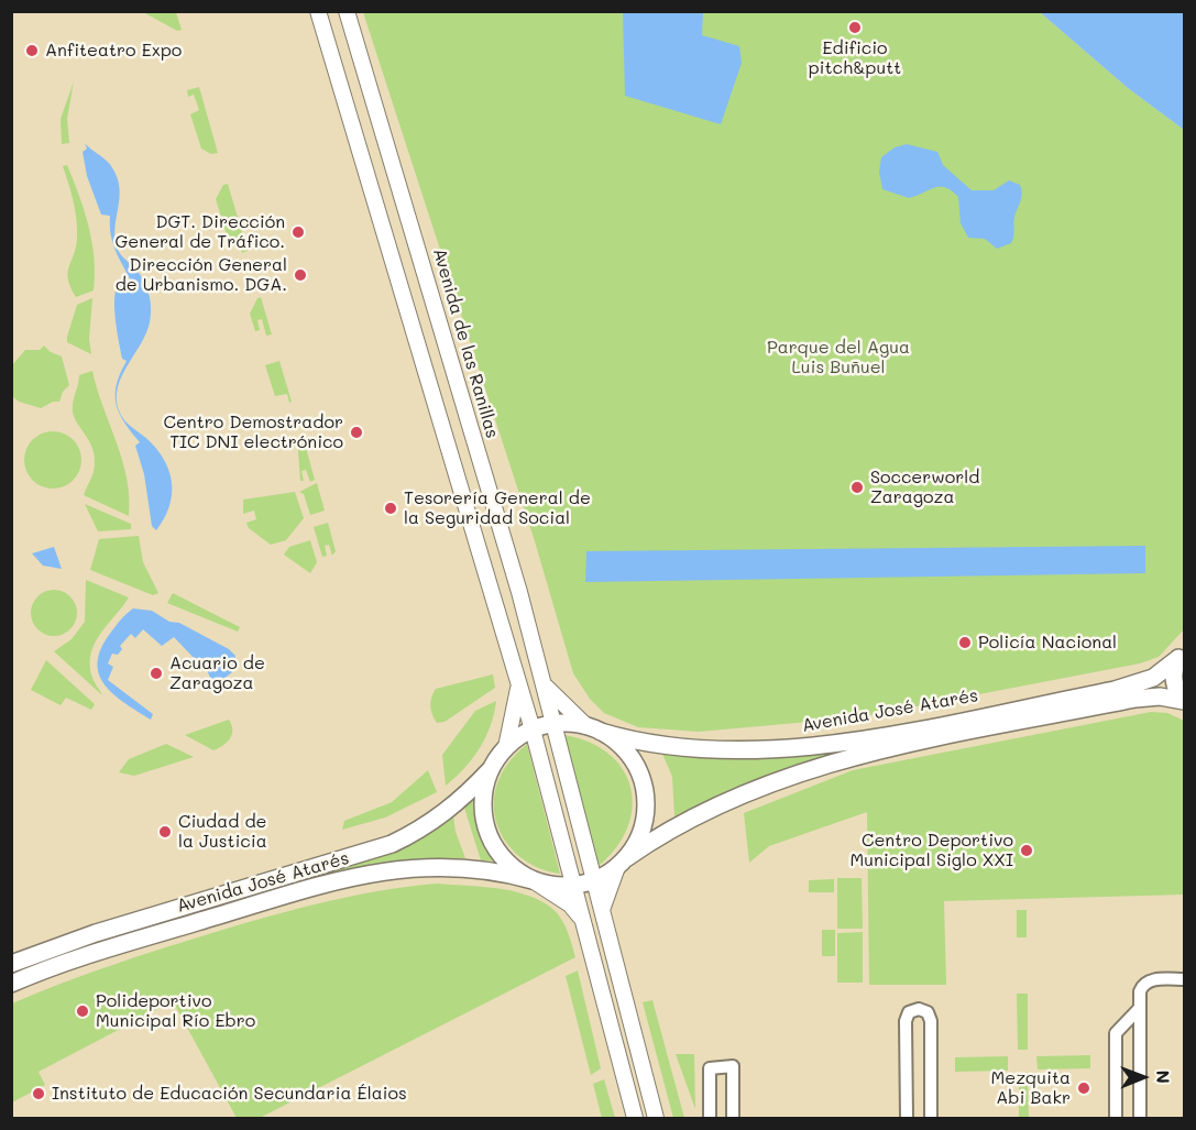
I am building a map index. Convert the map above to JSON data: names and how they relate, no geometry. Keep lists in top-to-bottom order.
{
  "streets": {
    "main road": ["Avenida de las Ranillas", "Avenida José Atarés"]
  },
  "crossings": [
    ["Avenida de las Ranillas", "Avenida José Atarés"]
  ],
  "parks": ["Parque del Agua Luis Buñuel"],
  "places": [
    "Edificio pitch&putt",
    "Anfiteatro Expo",
    "DGT. Dirección General de Tráfico.",
    "Dirección General de Urbanismo. DGA.",
    "Centro Demostrador TIC DNI electrónico",
    "Soccerworld Zaragoza",
    "Tesorería General de la Seguridad Social",
    "Policía Nacional",
    "Acuario de Zaragoza",
    "Ciudad de la Justicia",
    "Centro Deportivo Municipal Siglo XXI",
    "Polideportivo Municipal Río Ebro",
    "Mezquita Abi Bakr",
    "Instituto de Educación Secundaria Élaios"
  ],
  "north": "right"
}
